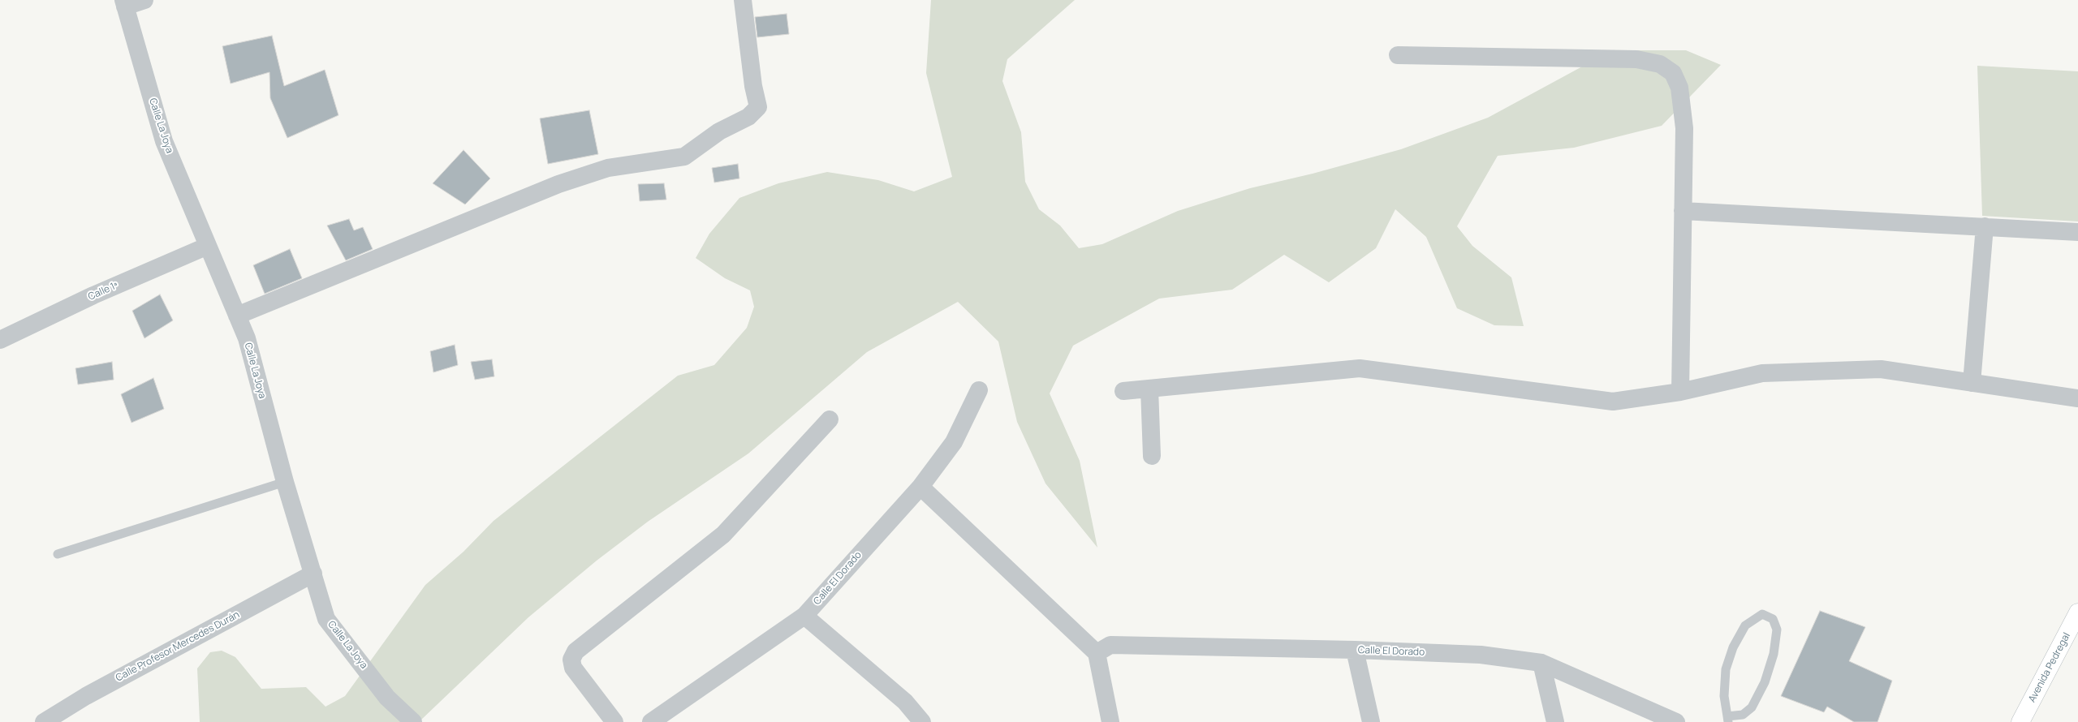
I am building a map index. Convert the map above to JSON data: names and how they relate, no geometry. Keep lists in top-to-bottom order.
{
  "streets": {
    "main road": ["Avenida Pedregal"],
    "street": [
      "Calle La Joya",
      "Calle 1ª",
      "Calle El Dorado",
      "Calle Profesor Mercedes Durán"
    ]
  },
  "crossings": [
    ["Calle La Joya", "Calle 1ª"],
    ["Calle La Joya", "Calle Profesor Mercedes Durán"]
  ]
}
